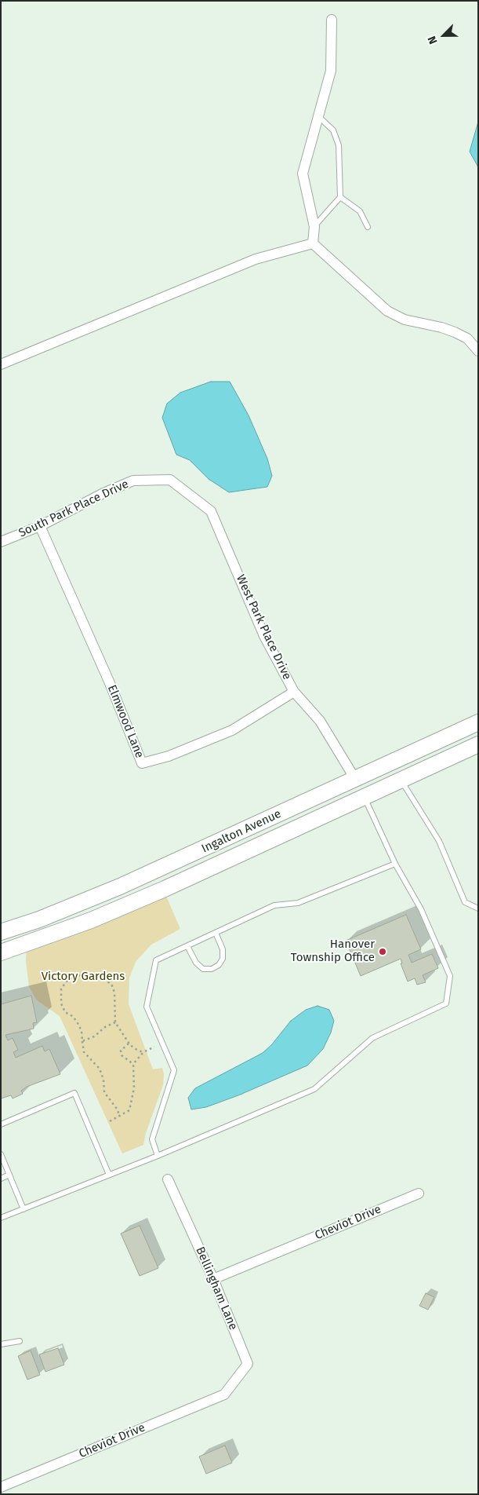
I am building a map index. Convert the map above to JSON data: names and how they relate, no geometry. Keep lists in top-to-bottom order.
{
  "streets": {
    "main road": ["Ingalton Avenue"],
    "street": [
      "South Park Place Drive",
      "West Park Place Drive",
      "Elmwood Lane",
      "Cheviot Drive",
      "Bellingham Lane"
    ]
  },
  "crossings": [
    ["South Park Place Drive", "West Park Place Drive"],
    ["South Park Place Drive", "Elmwood Lane"],
    ["West Park Place Drive", "Elmwood Lane"],
    ["West Park Place Drive", "Ingalton Avenue"],
    ["Cheviot Drive", "Bellingham Lane"]
  ],
  "parks": ["Victory Gardens"],
  "places": ["Hanover Township Office"],
  "north": "bottom left"
}
